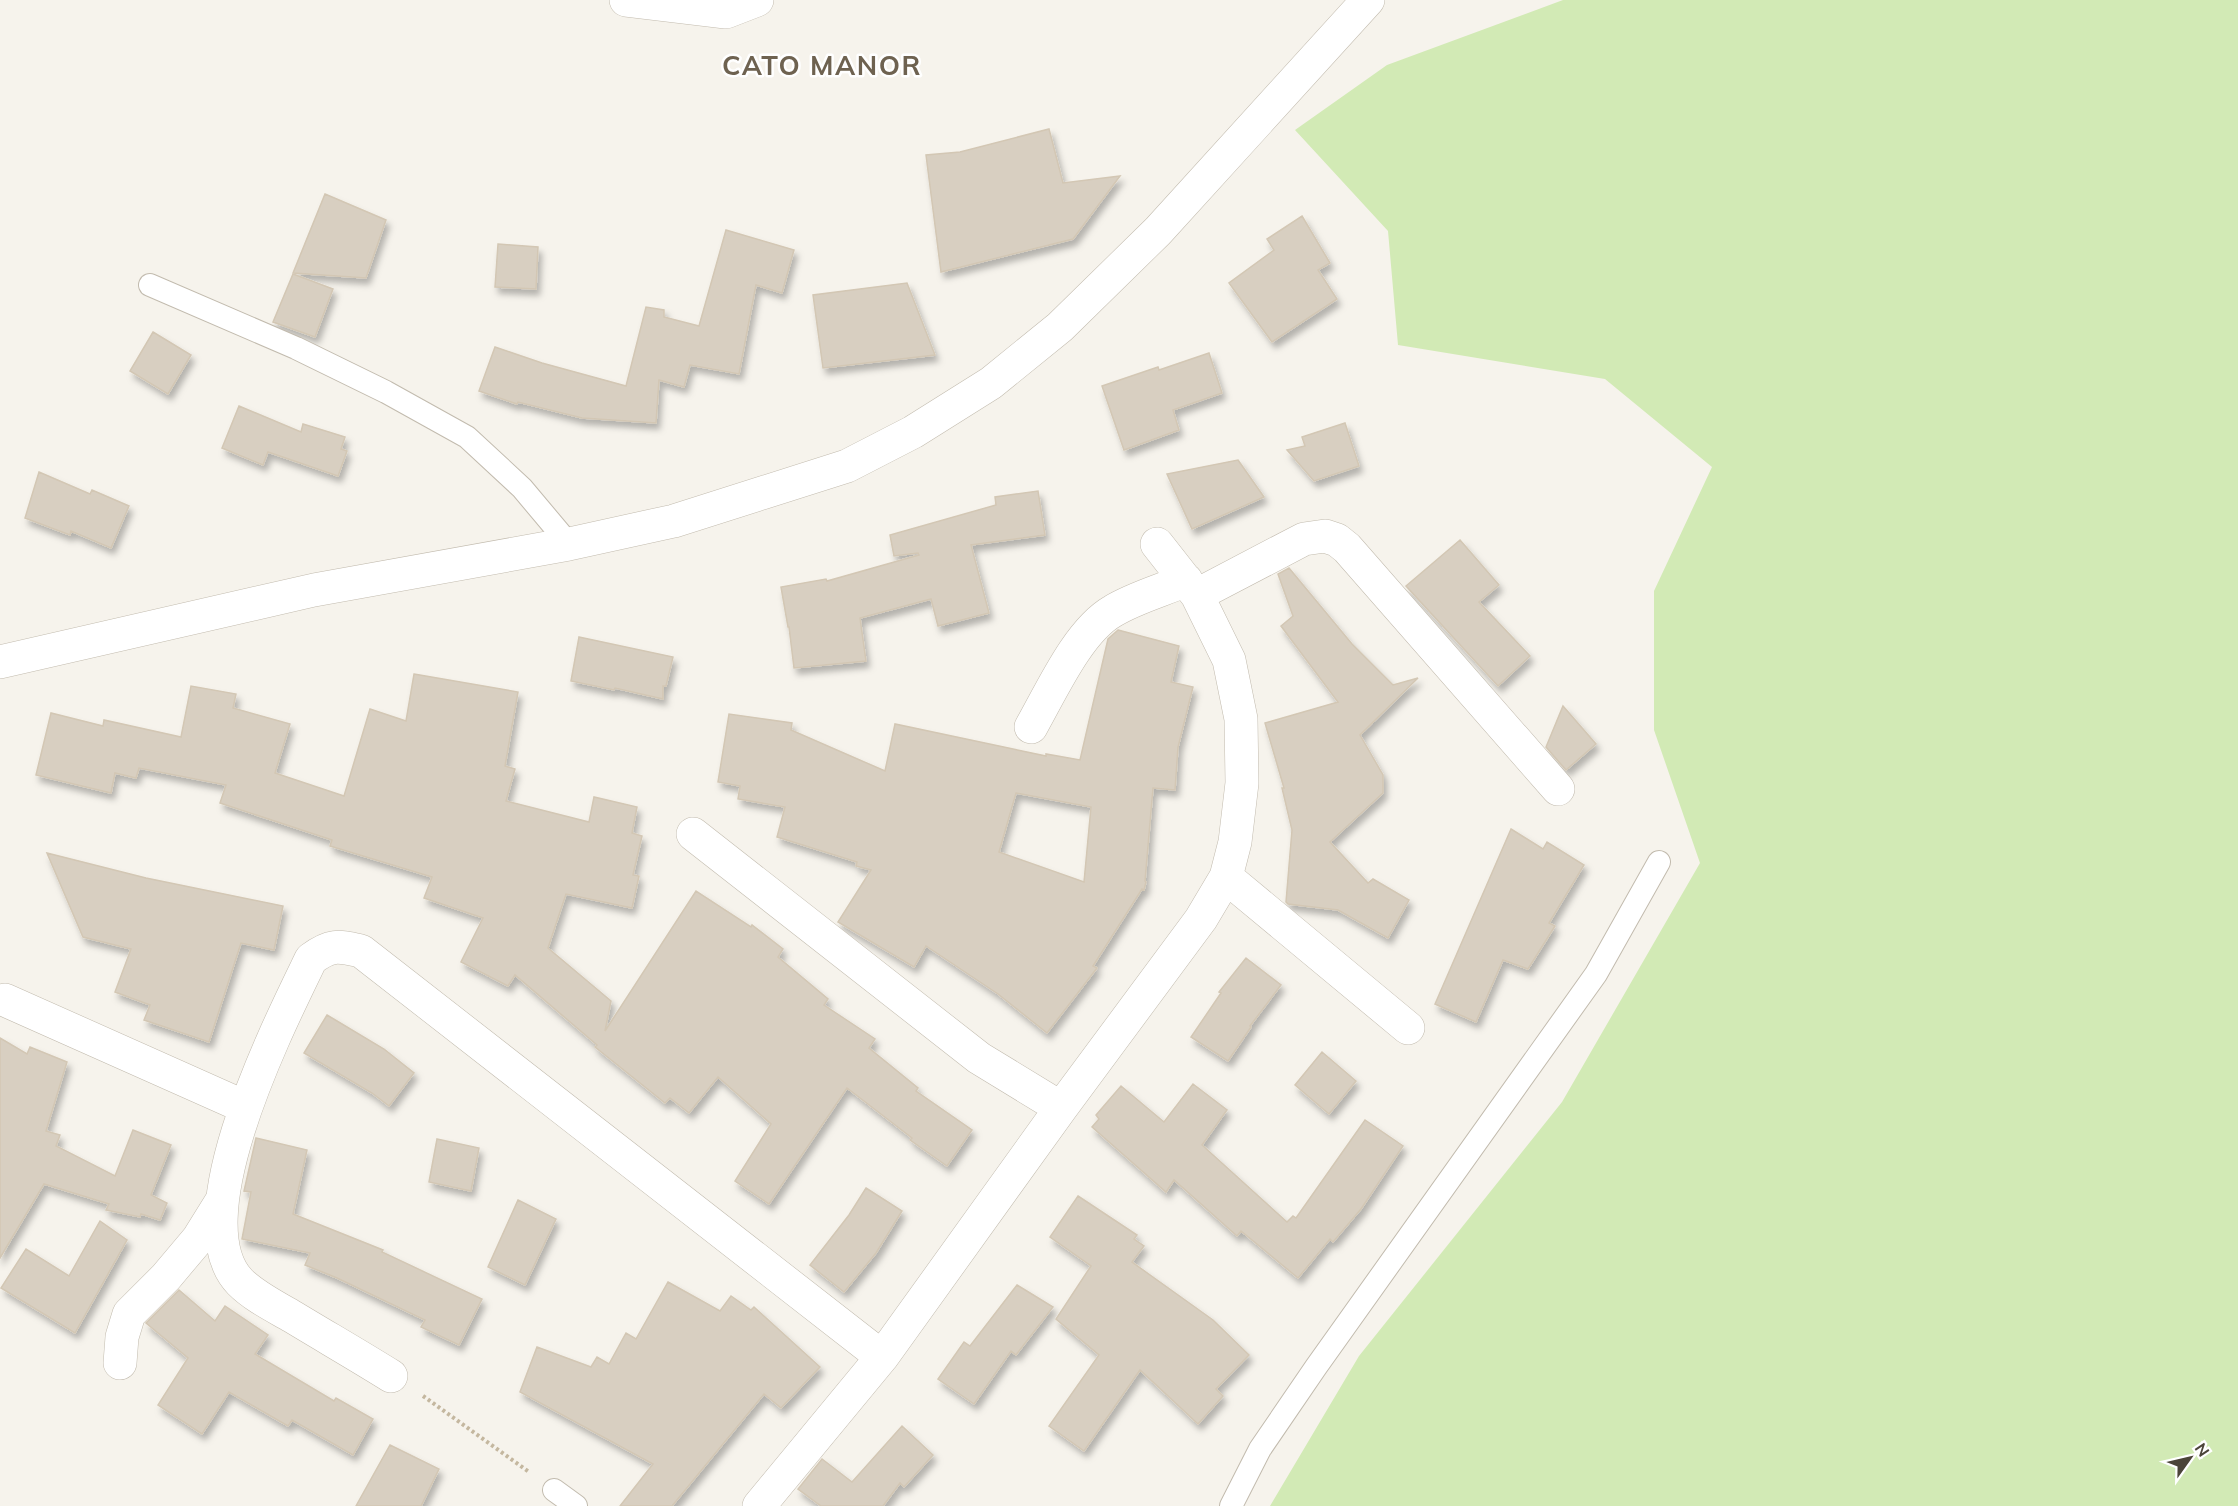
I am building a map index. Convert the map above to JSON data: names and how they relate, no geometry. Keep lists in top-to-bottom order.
{
  "districts": ["CATO MANOR"],
  "north": "top right"
}
